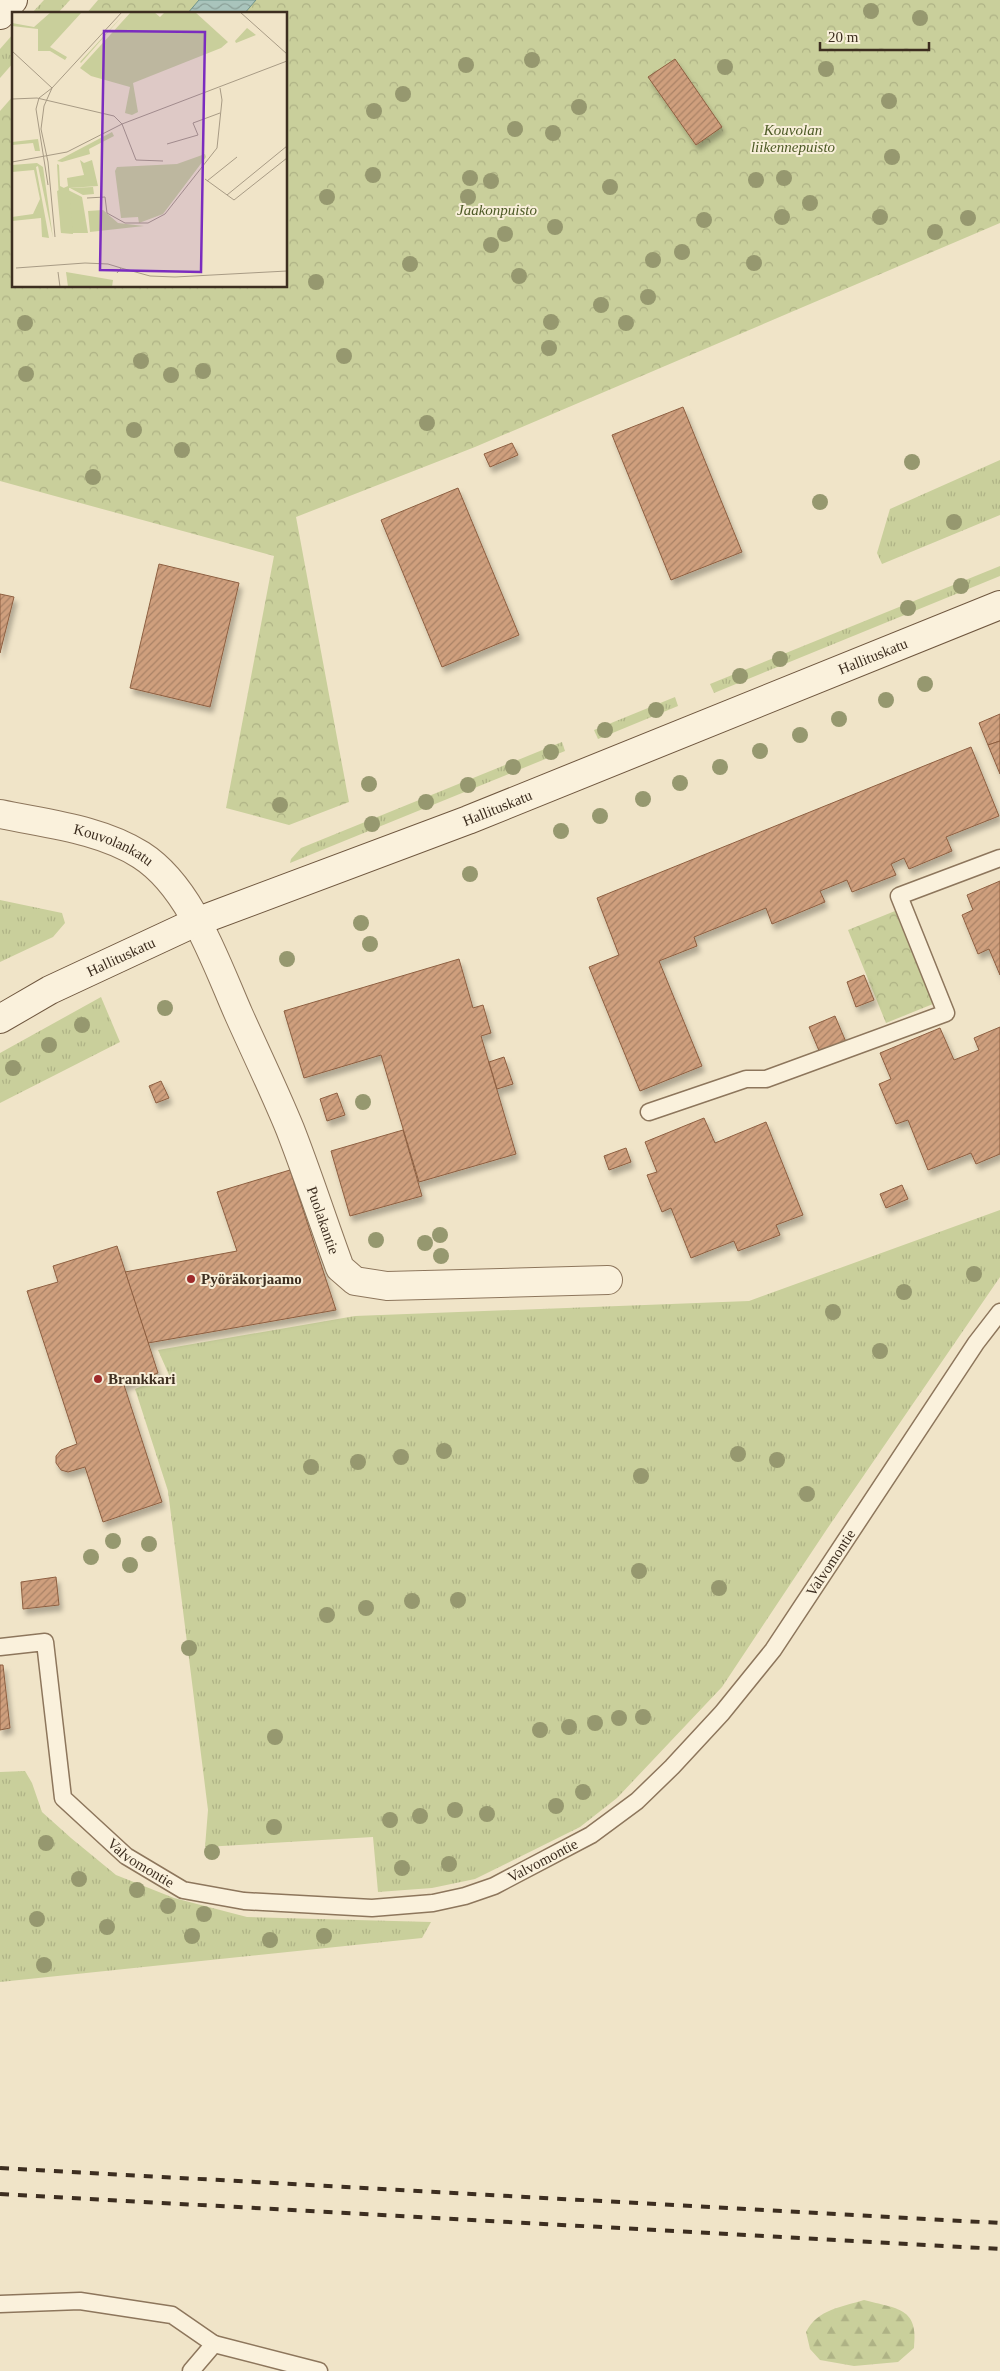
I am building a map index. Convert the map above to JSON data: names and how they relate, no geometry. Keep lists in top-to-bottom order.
{
  "streets": {
    "street": ["Hallituskatu", "Kouvolankatu", "Puolakantie"],
    "lane": ["Valvomontie"]
  },
  "crossings": [
    ["Hallituskatu", "Kouvolankatu"],
    ["Hallituskatu", "Puolakantie"],
    ["Kouvolankatu", "Puolakantie"]
  ],
  "parks": ["Kouvolan liikennepuisto", "Jaakonpuisto"],
  "places": ["Pyöräkorjaamo", "Brankkari"],
  "scale_bar": "20 m"
}
